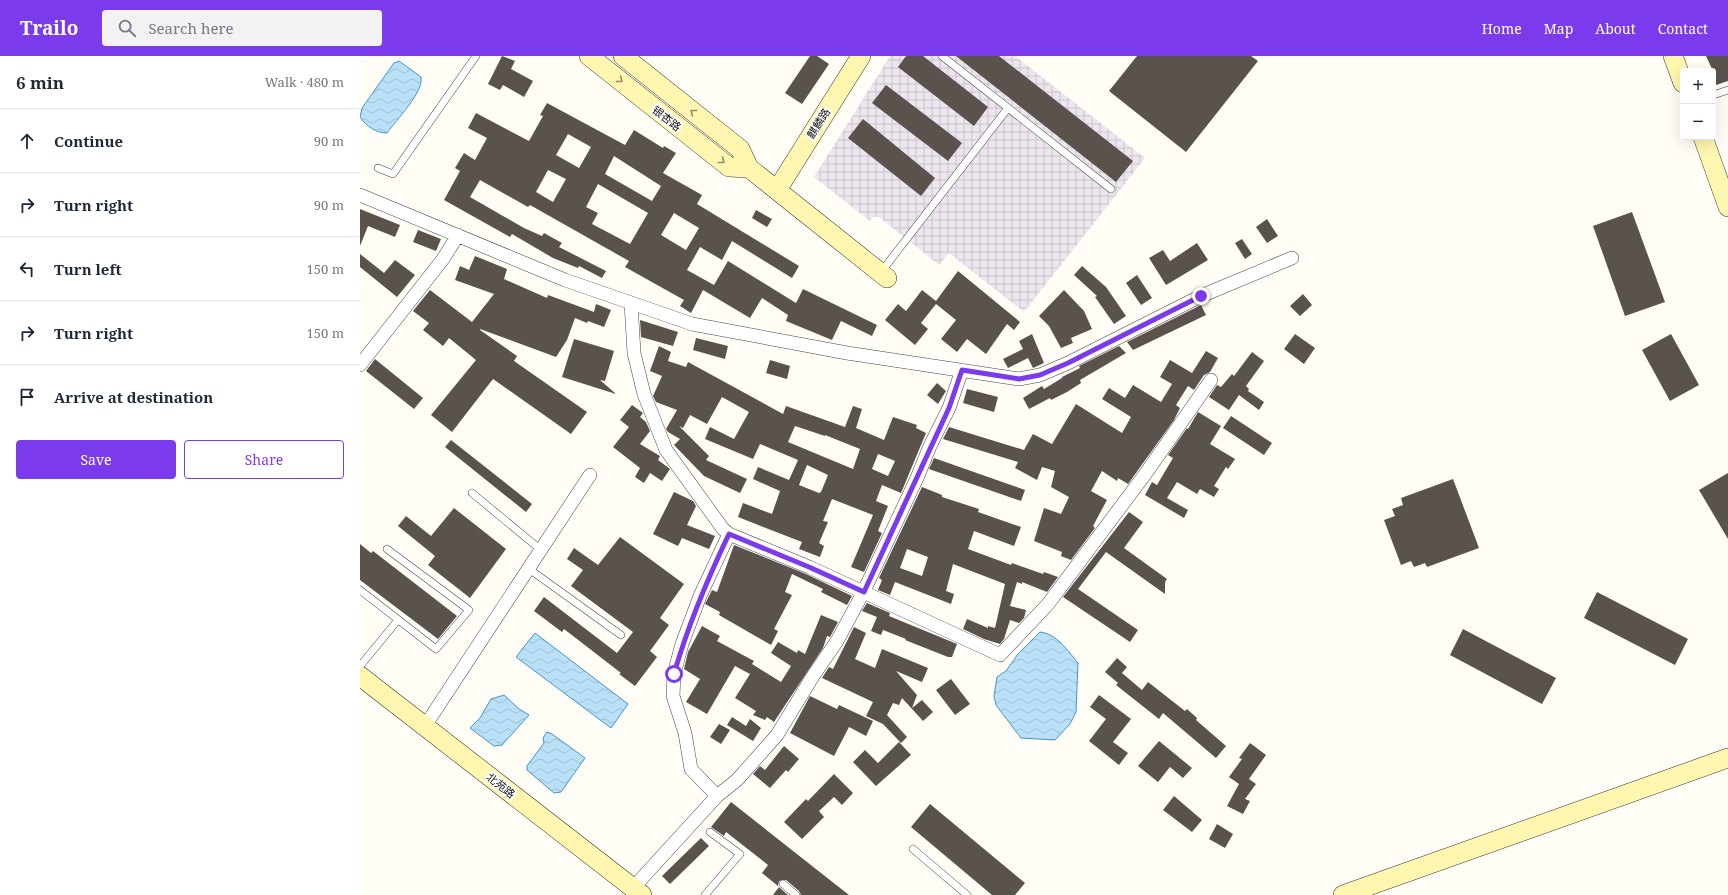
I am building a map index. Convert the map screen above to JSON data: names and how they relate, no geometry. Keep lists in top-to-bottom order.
{
  "streets": {
    "street": ["银杏路", "麒麟路", "北苑路"]
  },
  "crossings": [
    ["银杏路", "麒麟路"]
  ],
  "page": {
    "header": "Trailo",
    "search": "Search here",
    "nav": [
      "Home",
      "Map",
      "About",
      "Contact"
    ],
    "heading": ["6 min", "Walk · 480 m"],
    "map_buttons": ["+", "−"],
    "list": [
      ["Continue", "90 m"],
      ["Turn right", "90 m"],
      ["Turn left", "150 m"],
      ["Turn right", "150 m"],
      "Arrive at destination"
    ],
    "buttons": ["Save", "Share"]
  }
}
